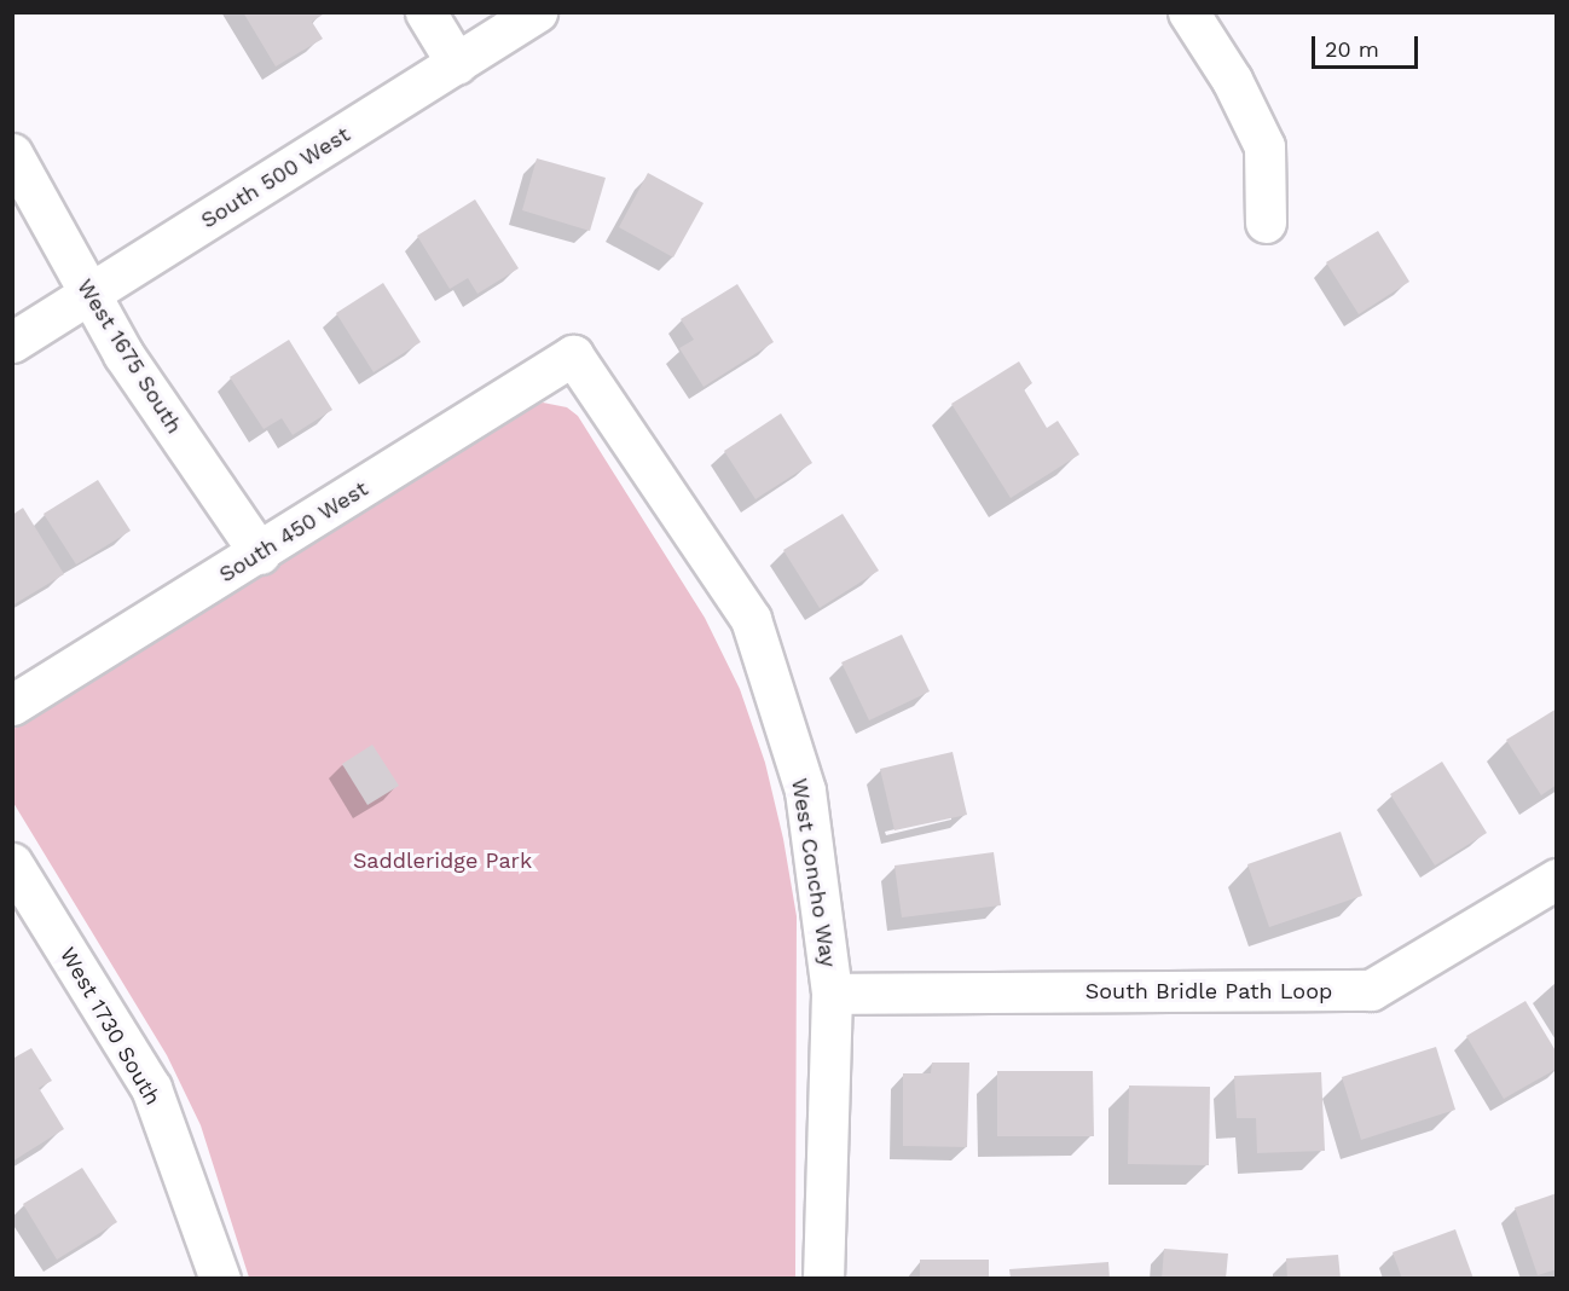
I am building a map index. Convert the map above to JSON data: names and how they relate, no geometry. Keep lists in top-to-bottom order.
{
  "streets": {
    "street": [
      "South 500 West",
      "West 1675 South",
      "South 450 West",
      "West Concho Way",
      "South Bridle Path Loop",
      "West 1730 South"
    ]
  },
  "crossings": [
    ["South 500 West", "West 1675 South"],
    ["West 1675 South", "South 450 West"],
    ["South 450 West", "West Concho Way"],
    ["West Concho Way", "South Bridle Path Loop"]
  ],
  "parks": ["Saddleridge Park"],
  "scale_bar": "20 m"
}
